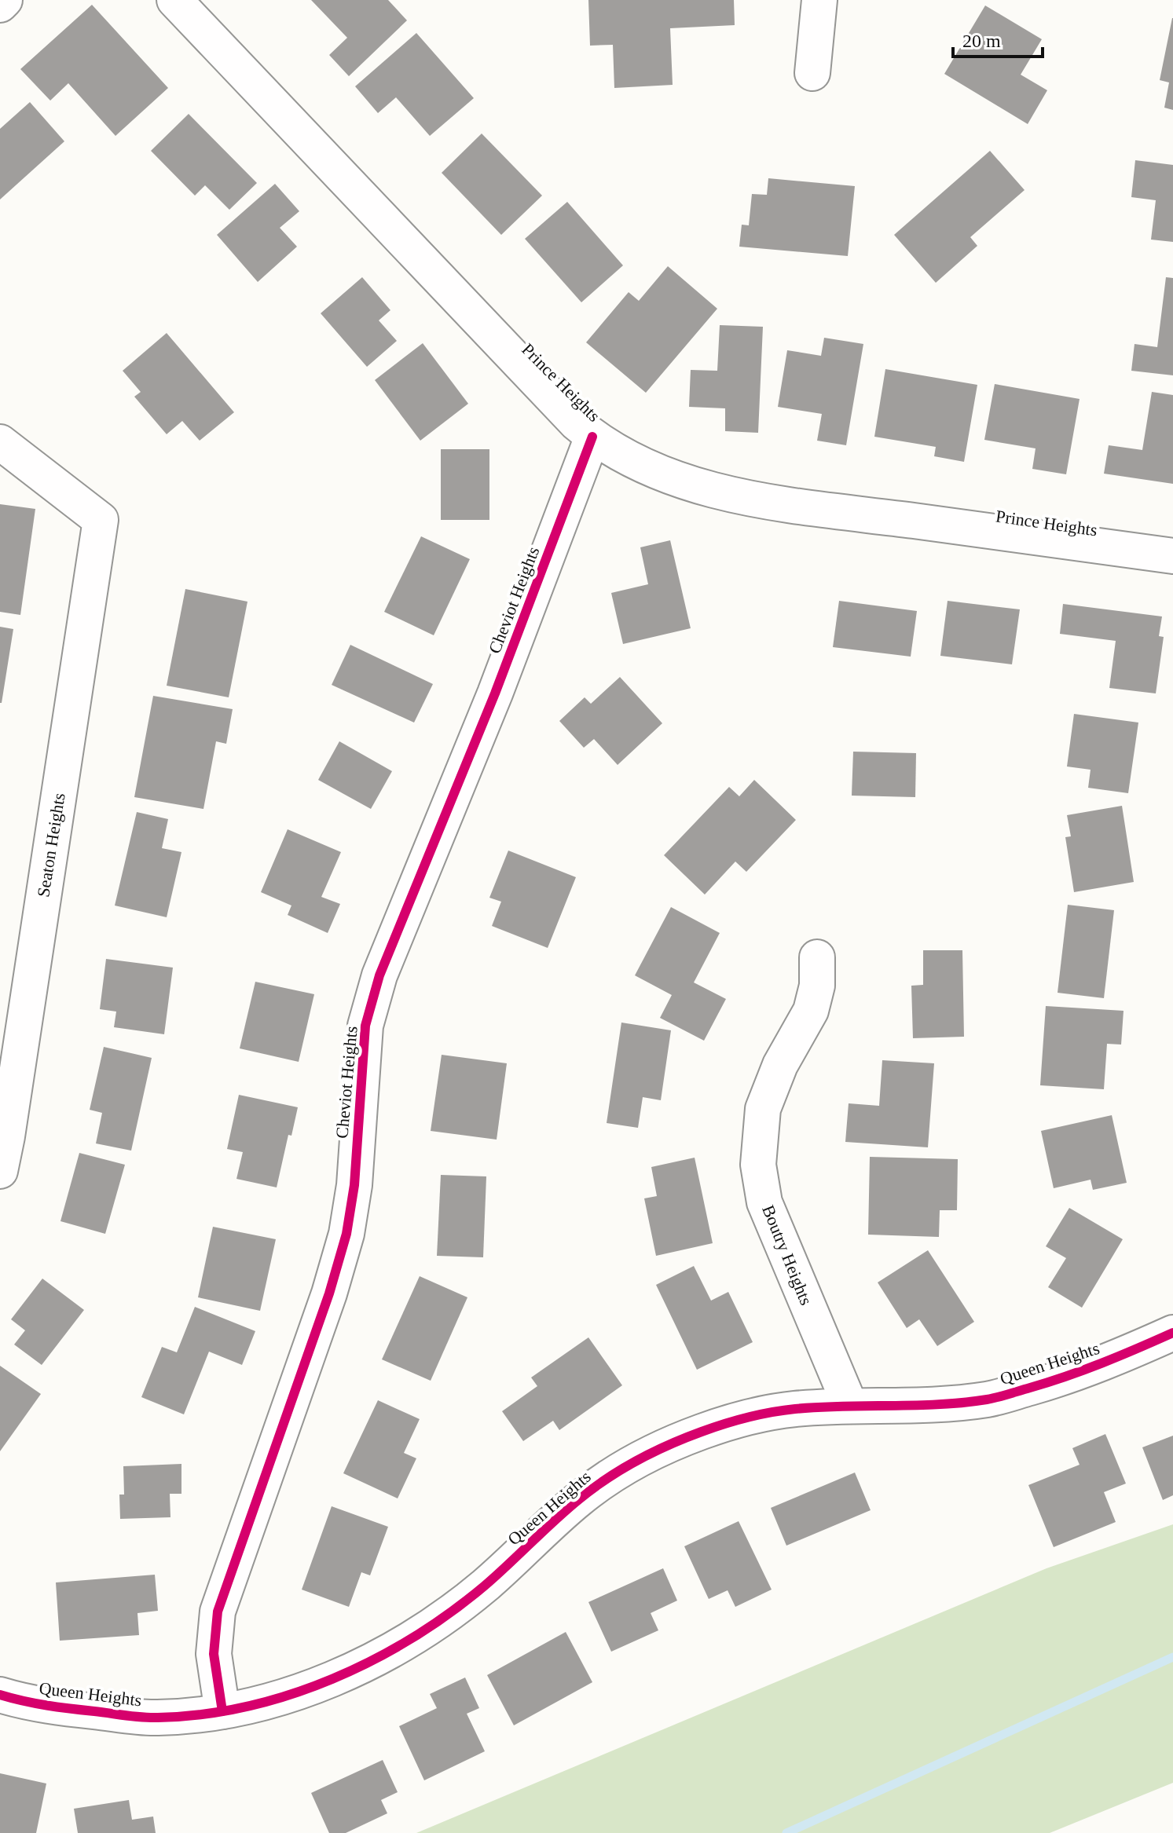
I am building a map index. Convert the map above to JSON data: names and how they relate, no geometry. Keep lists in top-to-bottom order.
{
  "streets": {
    "street": [
      "Prince Heights",
      "Cheviot Heights",
      "Seaton Heights",
      "Boutry Heights",
      "Queen Heights"
    ]
  },
  "crossings": [
    ["Prince Heights", "Cheviot Heights"],
    ["Cheviot Heights", "Queen Heights"],
    ["Boutry Heights", "Queen Heights"]
  ],
  "scale_bar": "20 m"
}
